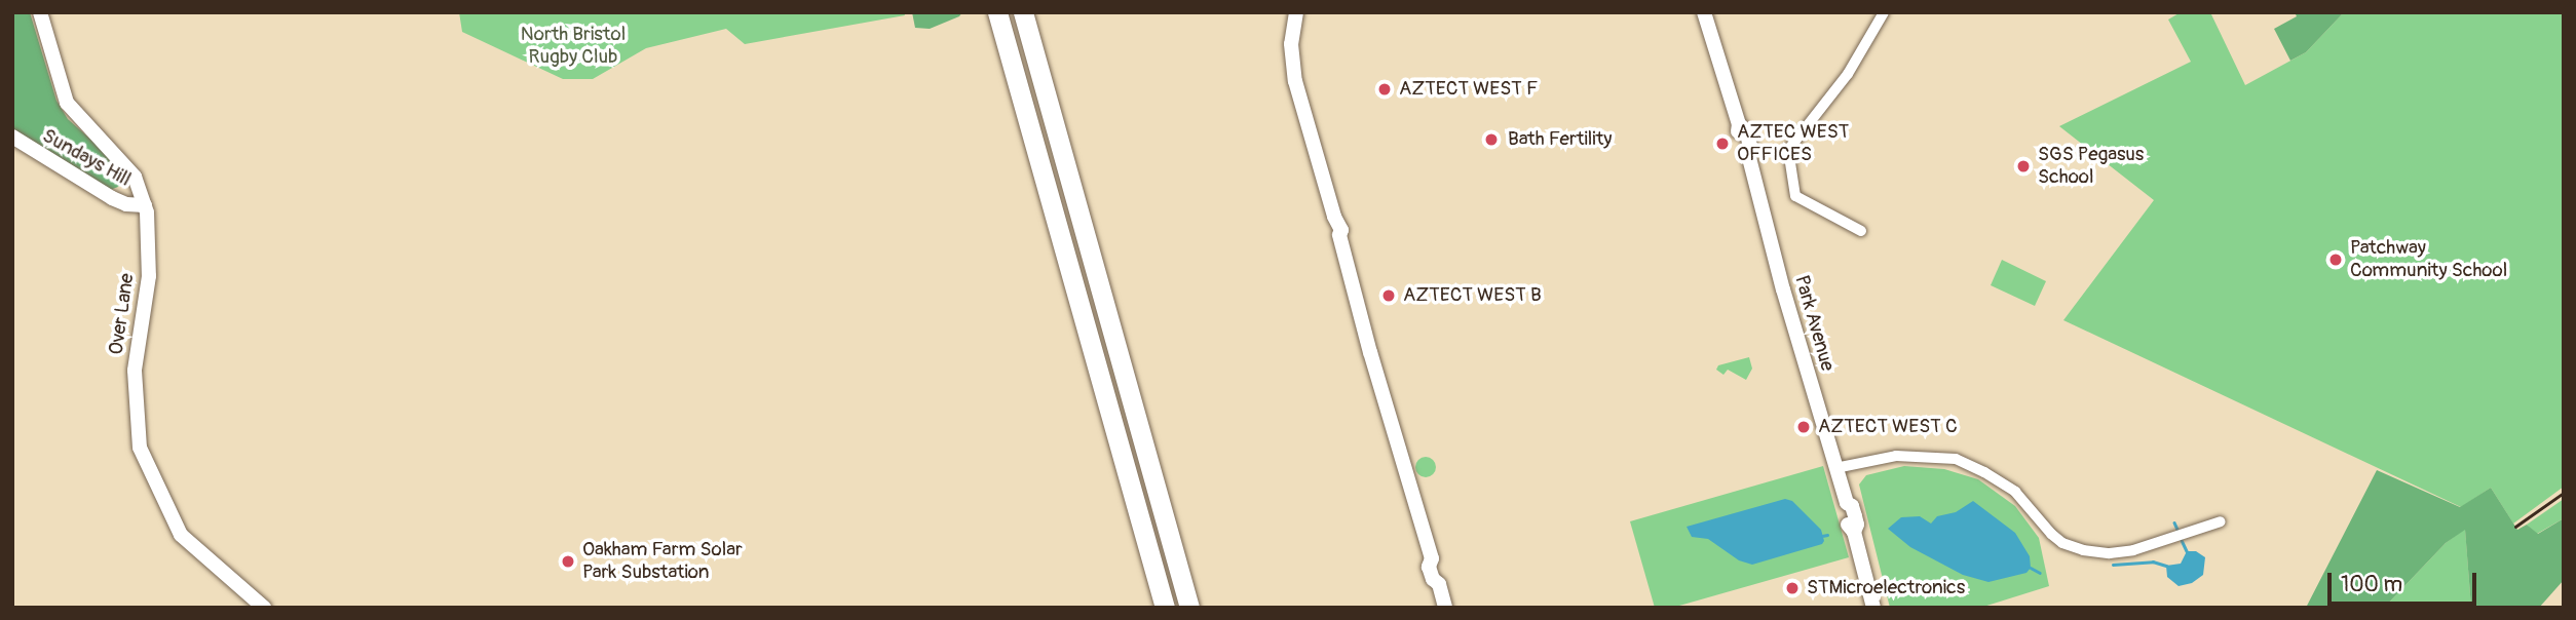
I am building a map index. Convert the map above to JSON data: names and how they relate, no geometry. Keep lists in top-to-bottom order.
{
  "streets": {
    "street": ["Sundays Hill", "Over Lane", "Park Avenue"]
  },
  "crossings": [
    ["Sundays Hill", "Over Lane"]
  ],
  "parks": ["North Bristol Rugby Club"],
  "places": [
    "AZTECT WEST F",
    "Bath Fertility",
    "AZTEC WEST OFFICES",
    "SGS Pegasus School",
    "Patchway Community School",
    "AZTECT WEST B",
    "AZTECT WEST C",
    "Oakham Farm Solar Park Substation",
    "STMicroelectronics"
  ],
  "scale_bar": "100 m"
}
